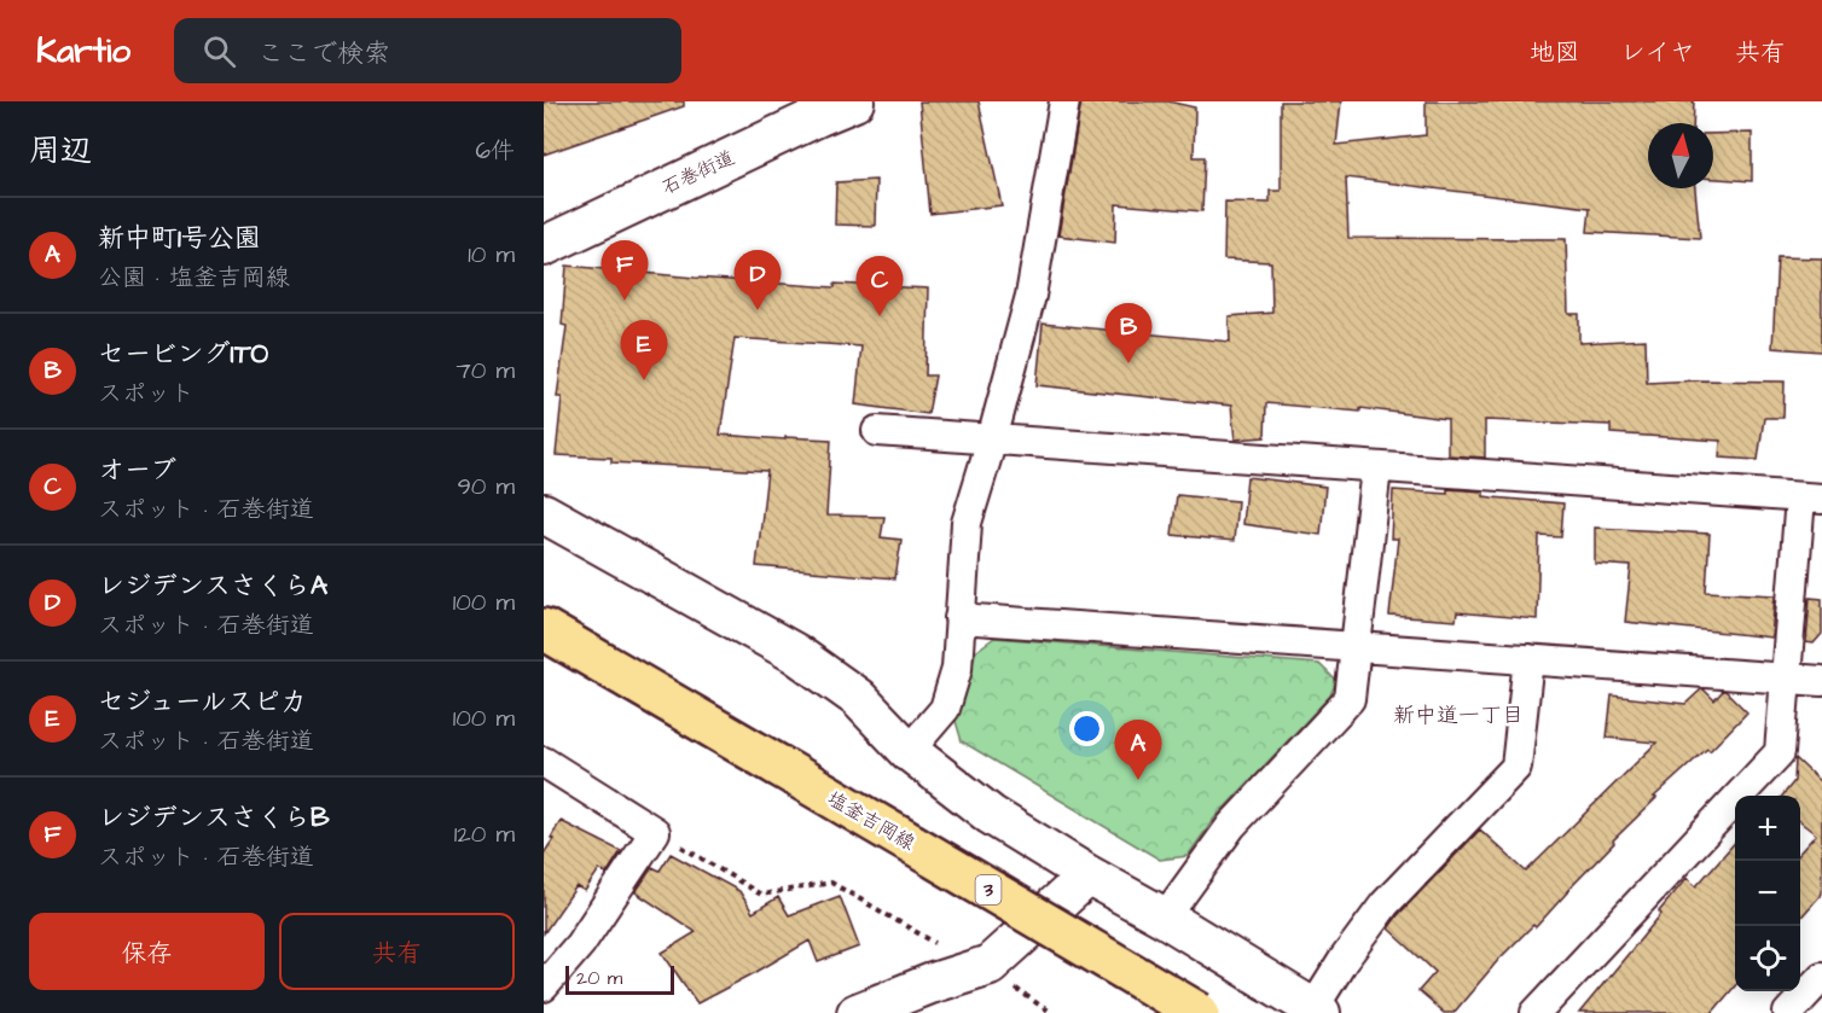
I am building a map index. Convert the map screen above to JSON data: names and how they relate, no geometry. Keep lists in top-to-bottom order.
{
  "streets": {
    "main road": ["塩釜吉岡線", "3"],
    "street": ["石巻街道"]
  },
  "districts": ["新中道一丁目"],
  "scale_bar": "20 m",
  "north": "top",
  "page": {
    "header": "Kartio",
    "search": "ここで検索",
    "nav": ["地図", "レイヤ", "共有"],
    "heading": ["周辺", "6件"],
    "list": [
      {
        "mark": "A",
        "name": "新中町1号公園",
        "note": "公園 · 塩釜吉岡線",
        "value": "10 m"
      },
      {
        "mark": "B",
        "name": "セービングITO",
        "note": "スポット",
        "value": "70 m"
      },
      {
        "mark": "C",
        "name": "オーブ",
        "note": "スポット · 石巻街道",
        "value": "90 m"
      },
      {
        "mark": "D",
        "name": "レジデンスさくらA",
        "note": "スポット · 石巻街道",
        "value": "100 m"
      },
      {
        "mark": "E",
        "name": "セジュールスピカ",
        "note": "スポット · 石巻街道",
        "value": "100 m"
      },
      {
        "mark": "F",
        "name": "レジデンスさくらB",
        "note": "スポット · 石巻街道",
        "value": "120 m"
      }
    ],
    "pins": [
      "F",
      "D",
      "C",
      "B",
      "E",
      "A"
    ],
    "map_buttons": ["+", "−"],
    "buttons": ["保存", "共有"],
    "scale": "20 m"
  }
}
